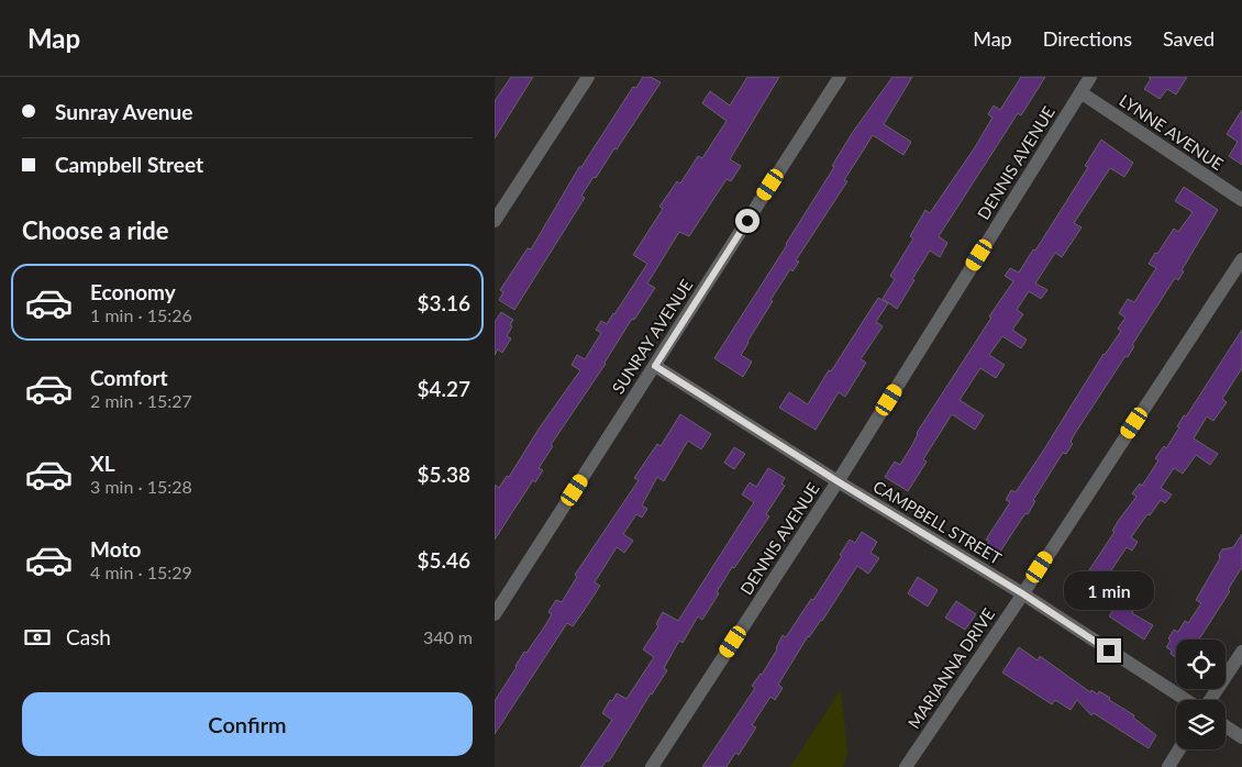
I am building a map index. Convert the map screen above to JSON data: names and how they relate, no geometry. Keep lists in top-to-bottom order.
{
  "streets": {
    "street": [
      "LYNNE AVENUE",
      "DENNIS AVENUE",
      "SUNRAY AVENUE",
      "CAMPBELL STREET",
      "MARIANNA DRIVE"
    ]
  },
  "crossings": [
    ["LYNNE AVENUE", "DENNIS AVENUE"],
    ["DENNIS AVENUE", "CAMPBELL STREET"],
    ["SUNRAY AVENUE", "CAMPBELL STREET"],
    ["CAMPBELL STREET", "MARIANNA DRIVE"]
  ],
  "page": {
    "header": "Map",
    "nav": ["Map", "Directions", "Saved"],
    "banner": ["Sunray Avenue", "Campbell Street"],
    "heading": "Choose a ride",
    "list": [
      {
        "name": "Economy",
        "note": "1 min · 15:26",
        "value": "$3.16"
      },
      {
        "name": "Comfort",
        "note": "2 min · 15:27",
        "value": "$4.27"
      },
      {
        "name": "XL",
        "note": "3 min · 15:28",
        "value": "$5.38"
      },
      {
        "name": "Moto",
        "note": "4 min · 15:29",
        "value": "$5.46"
      }
    ],
    "bubble": "1 min",
    "pay": ["Cash", "340 m"],
    "buttons": "Confirm"
  }
}
